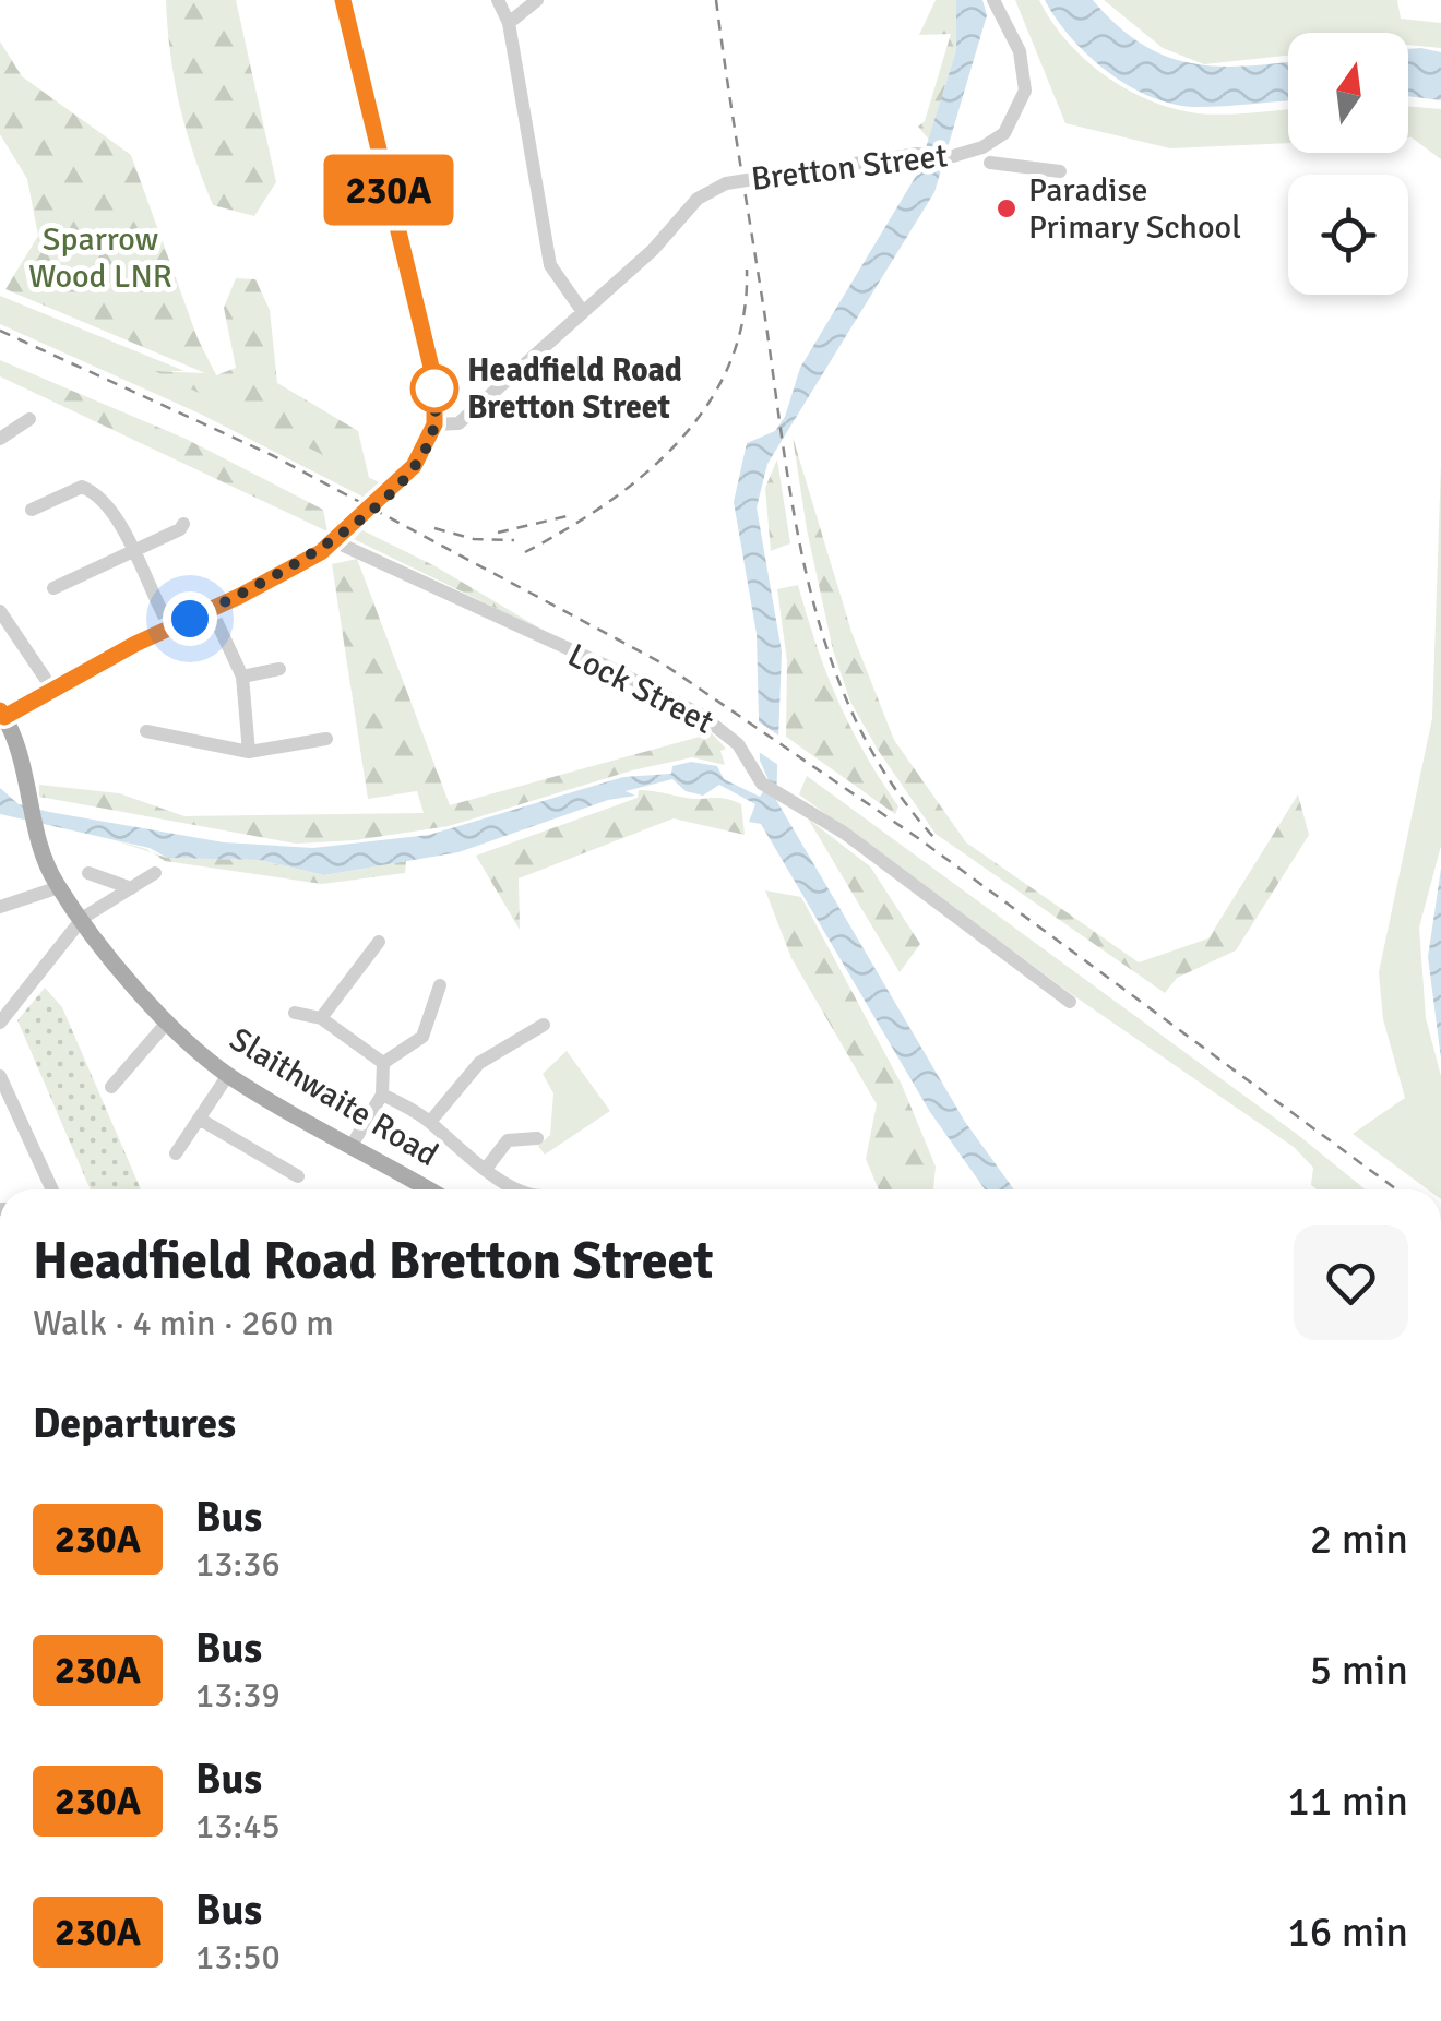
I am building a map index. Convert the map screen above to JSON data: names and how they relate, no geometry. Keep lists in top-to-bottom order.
{
  "streets": {
    "main road": ["Slaithwaite Road"],
    "street": ["Bretton Street", "Lock Street"]
  },
  "parks": ["Sparrow Wood LNR"],
  "places": ["Paradise Primary School", "Headfield Road Bretton Street"],
  "lines": ["bus line 230A"],
  "north": "top",
  "page": {
    "on_map": "230A",
    "heading": [
      ["Headfield Road Bretton Street", "Walk · 4 min · 260 m"],
      "Departures"
    ],
    "list": [
      {
        "mark": "230A",
        "name": "Bus",
        "note": "13:36",
        "value": "2 min"
      },
      {
        "mark": "230A",
        "name": "Bus",
        "note": "13:39",
        "value": "5 min"
      },
      {
        "mark": "230A",
        "name": "Bus",
        "note": "13:45",
        "value": "11 min"
      },
      {
        "mark": "230A",
        "name": "Bus",
        "note": "13:50",
        "value": "16 min"
      }
    ]
  }
}
